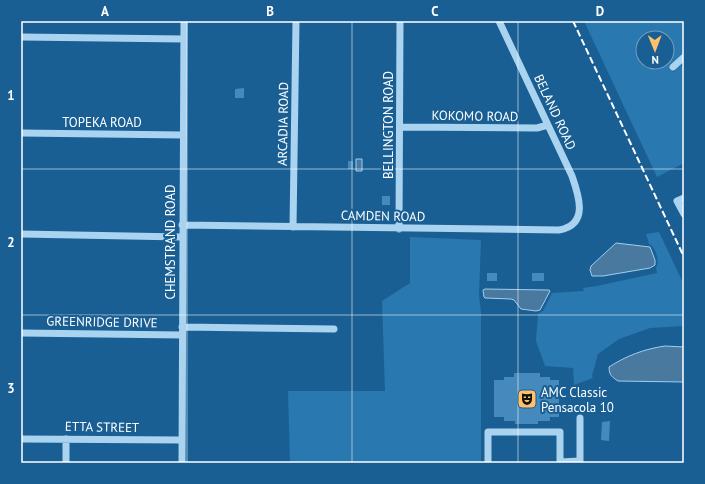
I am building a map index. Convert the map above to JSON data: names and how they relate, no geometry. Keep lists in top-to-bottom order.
{
  "streets": {
    "street": [
      "BELAND ROAD",
      "KOKOMO ROAD",
      "TOPEKA ROAD",
      "ARCADIA ROAD",
      "BELLINGTON ROAD",
      "CAMDEN ROAD",
      "CHEMSTRAND ROAD",
      "GREENRIDGE DRIVE",
      "ETTA STREET"
    ]
  },
  "crossings": [
    ["BELAND ROAD", "KOKOMO ROAD"],
    ["BELAND ROAD", "CAMDEN ROAD"],
    ["KOKOMO ROAD", "BELLINGTON ROAD"],
    ["TOPEKA ROAD", "CHEMSTRAND ROAD"],
    ["ARCADIA ROAD", "CAMDEN ROAD"],
    ["BELLINGTON ROAD", "CAMDEN ROAD"],
    ["CAMDEN ROAD", "CHEMSTRAND ROAD"],
    ["CHEMSTRAND ROAD", "GREENRIDGE DRIVE"],
    ["CHEMSTRAND ROAD", "ETTA STREET"]
  ],
  "places": {
    "theatre": ["AMC Classic Pensacola 10"]
  },
  "north": "bottom",
  "grid": {
    "columns": [
      "A",
      "B",
      "C",
      "D"
    ],
    "rows": ["1", "2", "3"]
  }
}
